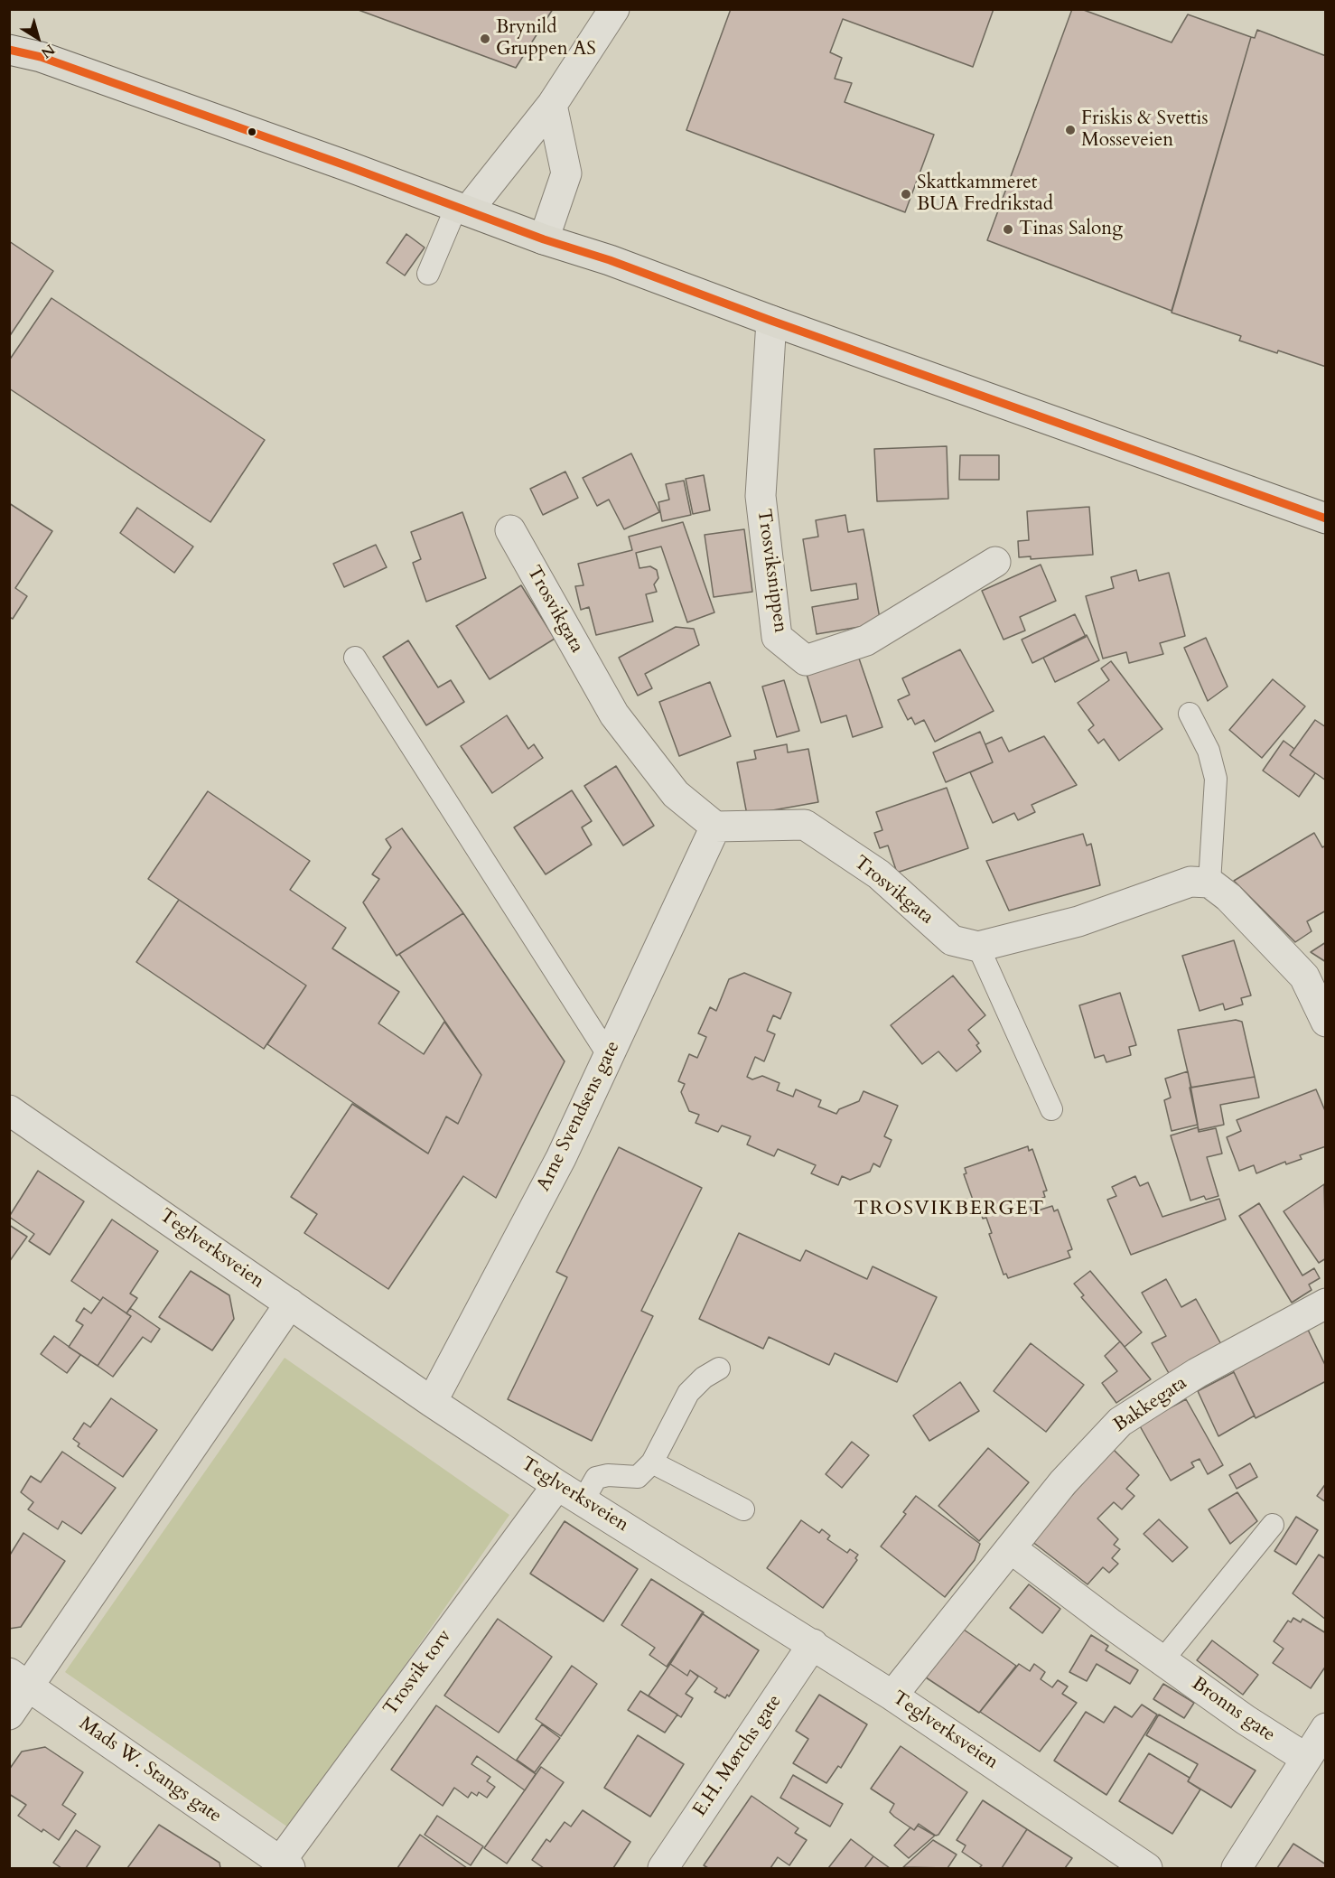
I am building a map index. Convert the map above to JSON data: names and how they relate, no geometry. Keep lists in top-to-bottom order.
{
  "streets": {
    "street": [
      "Trosviksnippen",
      "Trosvikgata",
      "Arne Svendsens gate",
      "Teglverksveien",
      "Bakkegata",
      "Trosvik torv",
      "Bronns gate",
      "E.H. Mørchs gate",
      "Mads W. Stangs gate"
    ]
  },
  "crossings": [
    ["Trosvikgata", "Arne Svendsens gate"],
    ["Arne Svendsens gate", "Teglverksveien"],
    ["Teglverksveien", "Bakkegata"],
    ["Teglverksveien", "Trosvik torv"],
    ["Teglverksveien", "E.H. Mørchs gate"],
    ["Trosvik torv", "Mads W. Stangs gate"]
  ],
  "districts": ["TROSVIKBERGET"],
  "places": [
    "Brynild Gruppen AS",
    "Friskis & Svettis Mosseveien",
    "Skattkammeret BUA Fredrikstad",
    "Tinas Salong"
  ],
  "north": "bottom right"
}
